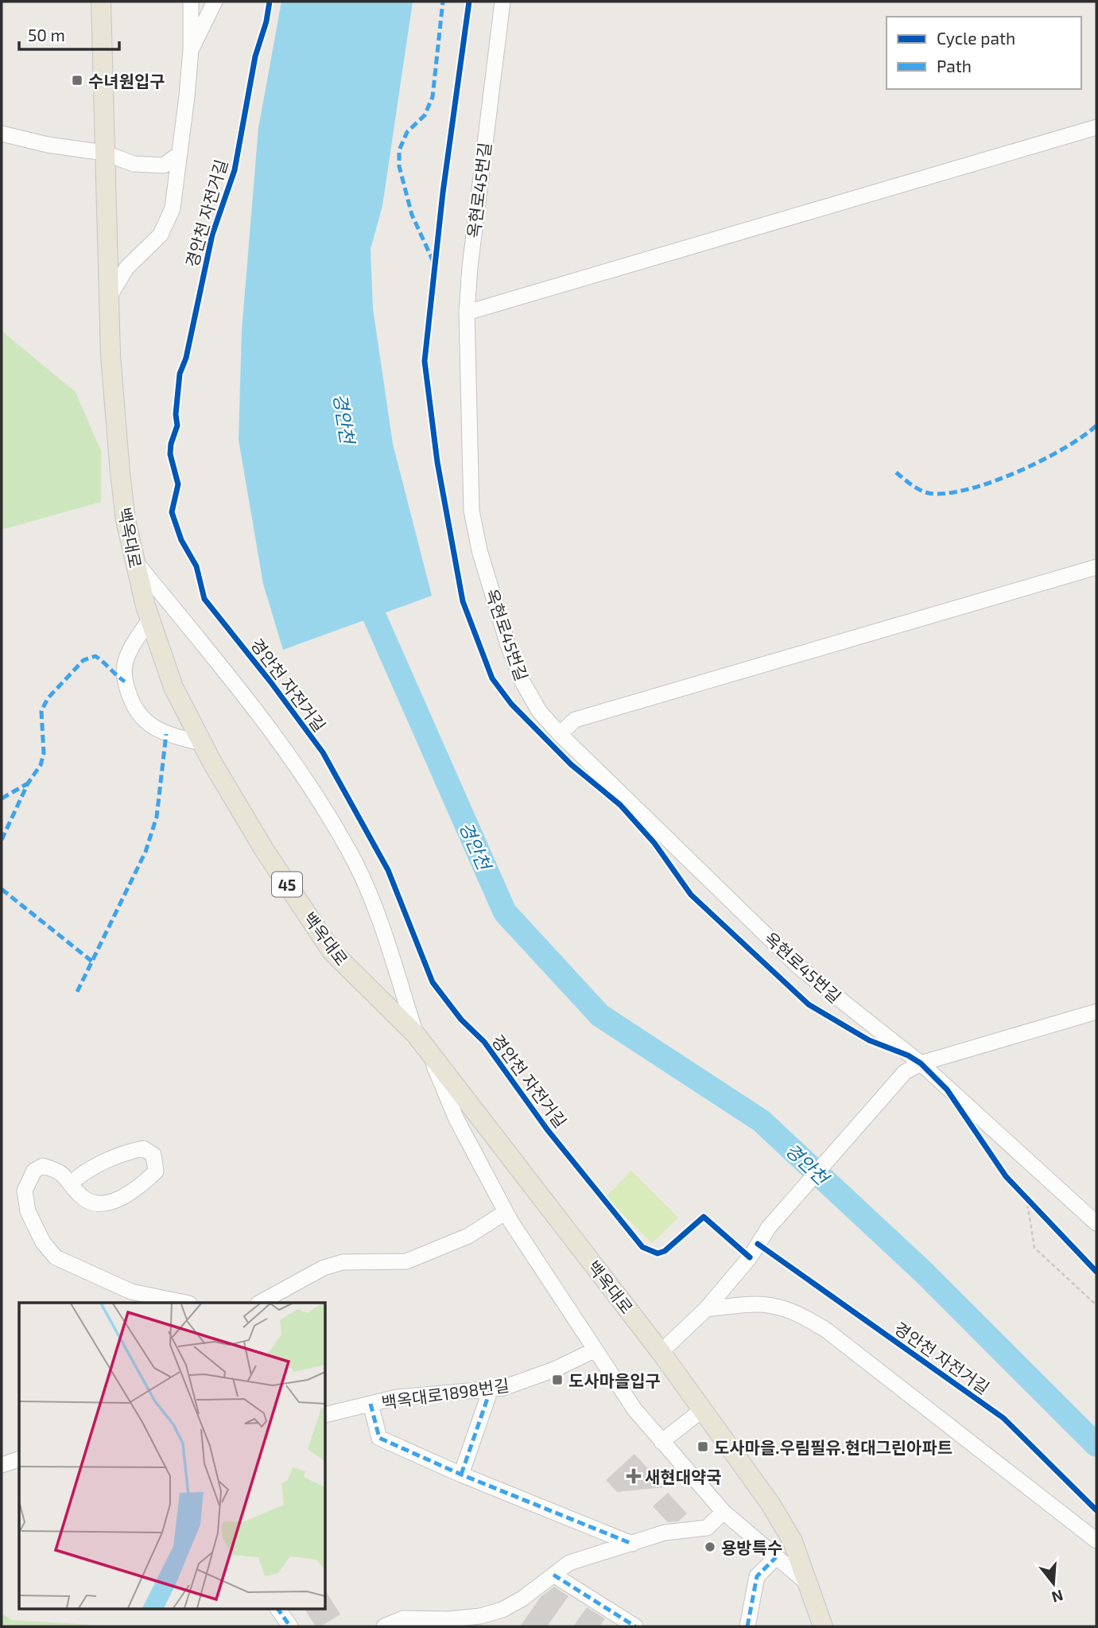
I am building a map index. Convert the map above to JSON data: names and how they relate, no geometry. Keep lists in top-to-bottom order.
{
  "streets": {
    "main road": ["백옥대로", "45"],
    "street": ["옥현로45번길", "백옥대로1898번길"],
    "cycle path": ["경안천 자전거길"]
  },
  "water": ["경안천"],
  "places": {
    "transit": ["수녀원입구", "도사마을입구", "도사마을.우림필유.현대그린아파트"],
    "health": ["새현대약국"],
    "other": ["용방특수"]
  },
  "legend": ["Cycle path", "Path"],
  "scale_bar": "50 m",
  "north": "bottom"
}
